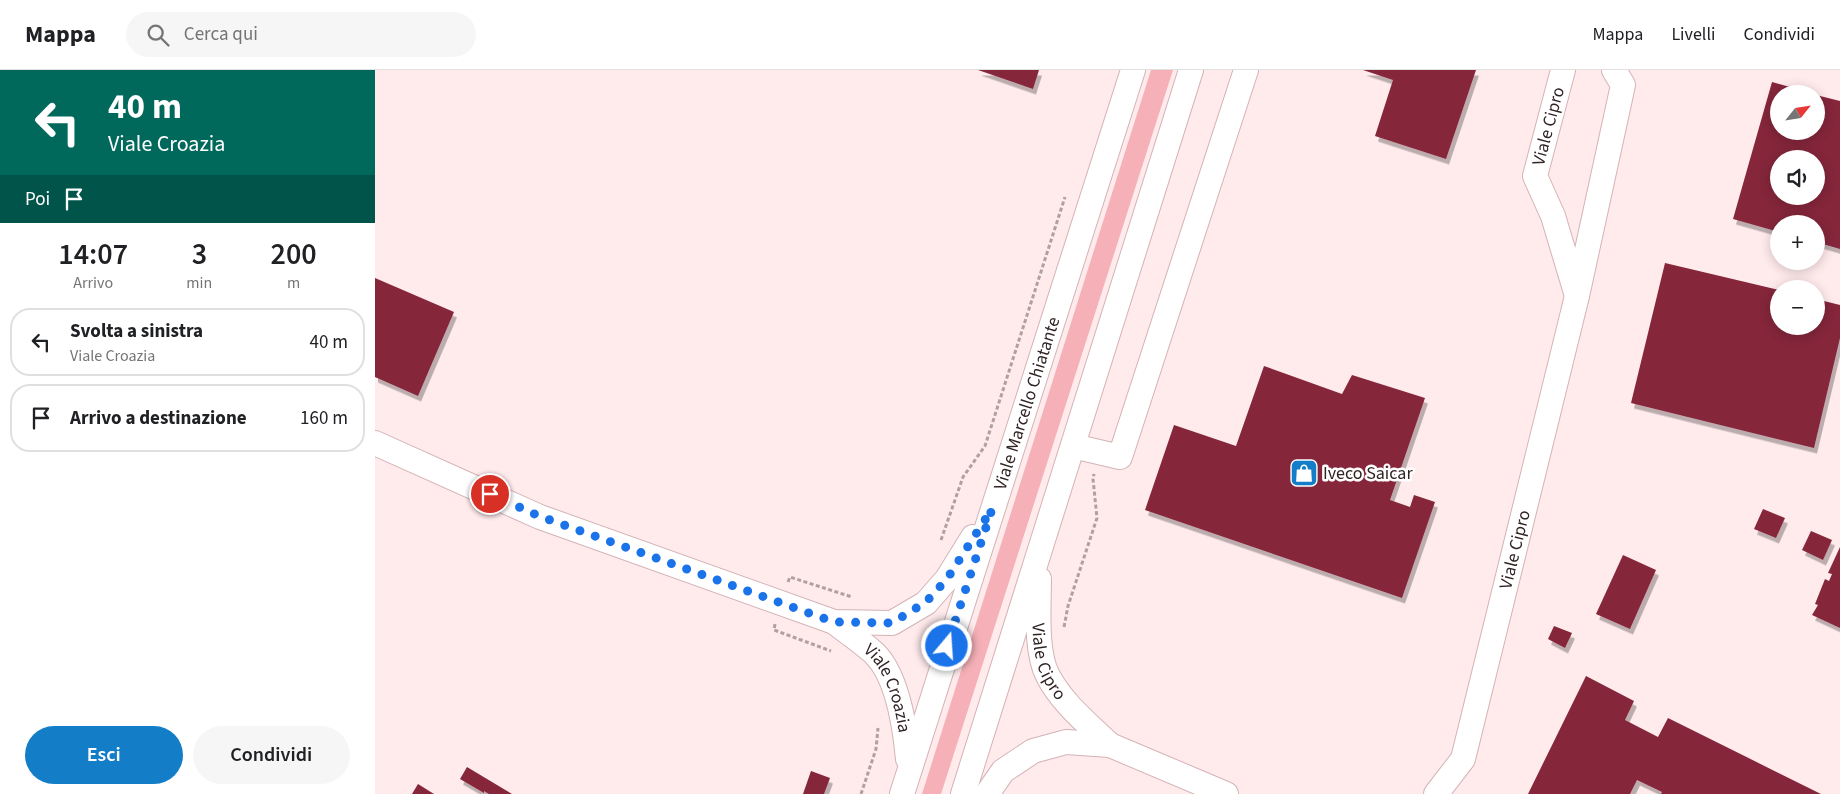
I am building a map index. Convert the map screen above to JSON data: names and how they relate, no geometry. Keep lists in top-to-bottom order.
{
  "streets": {
    "street": ["Viale Cipro", "Viale Marcello Chiatante", "Viale Croazia"]
  },
  "crossings": [
    ["Viale Marcello Chiatante", "Viale Croazia"]
  ],
  "places": {
    "shop": ["Iveco Saicar"]
  },
  "north": "top right",
  "page": {
    "header": "Mappa",
    "search": "Cerca qui",
    "nav": ["Mappa", "Livelli", "Condividi"],
    "turn": ["40 m", "Viale Croazia"],
    "map_buttons": ["+", "−"],
    "then": "Poi",
    "eta": [
      "14:07",
      "Arrivo",
      "3",
      "min",
      "200",
      "m"
    ],
    "list": [
      {
        "name": "Svolta a sinistra",
        "note": "Viale Croazia",
        "value": "40 m"
      },
      {
        "name": "Arrivo a destinazione",
        "value": "160 m"
      }
    ],
    "buttons": ["Esci", "Condividi"]
  }
}
